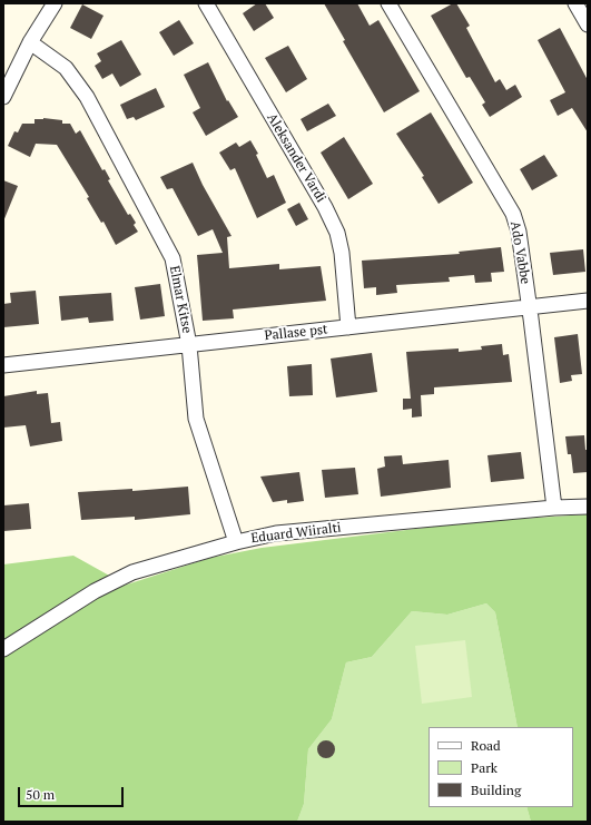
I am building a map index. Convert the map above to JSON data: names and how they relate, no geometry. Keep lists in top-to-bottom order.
{
  "streets": {
    "street": [
      "Aleksander Vardi",
      "Ado Vabbe",
      "Elmar Kitse",
      "Pallase pst",
      "Eduard Wiiralti"
    ]
  },
  "crossings": [
    ["Aleksander Vardi", "Pallase pst"],
    ["Ado Vabbe", "Pallase pst"],
    ["Ado Vabbe", "Eduard Wiiralti"],
    ["Elmar Kitse", "Pallase pst"],
    ["Elmar Kitse", "Eduard Wiiralti"]
  ],
  "legend": ["Road", "Park", "Building"],
  "scale_bar": "50 m"
}
